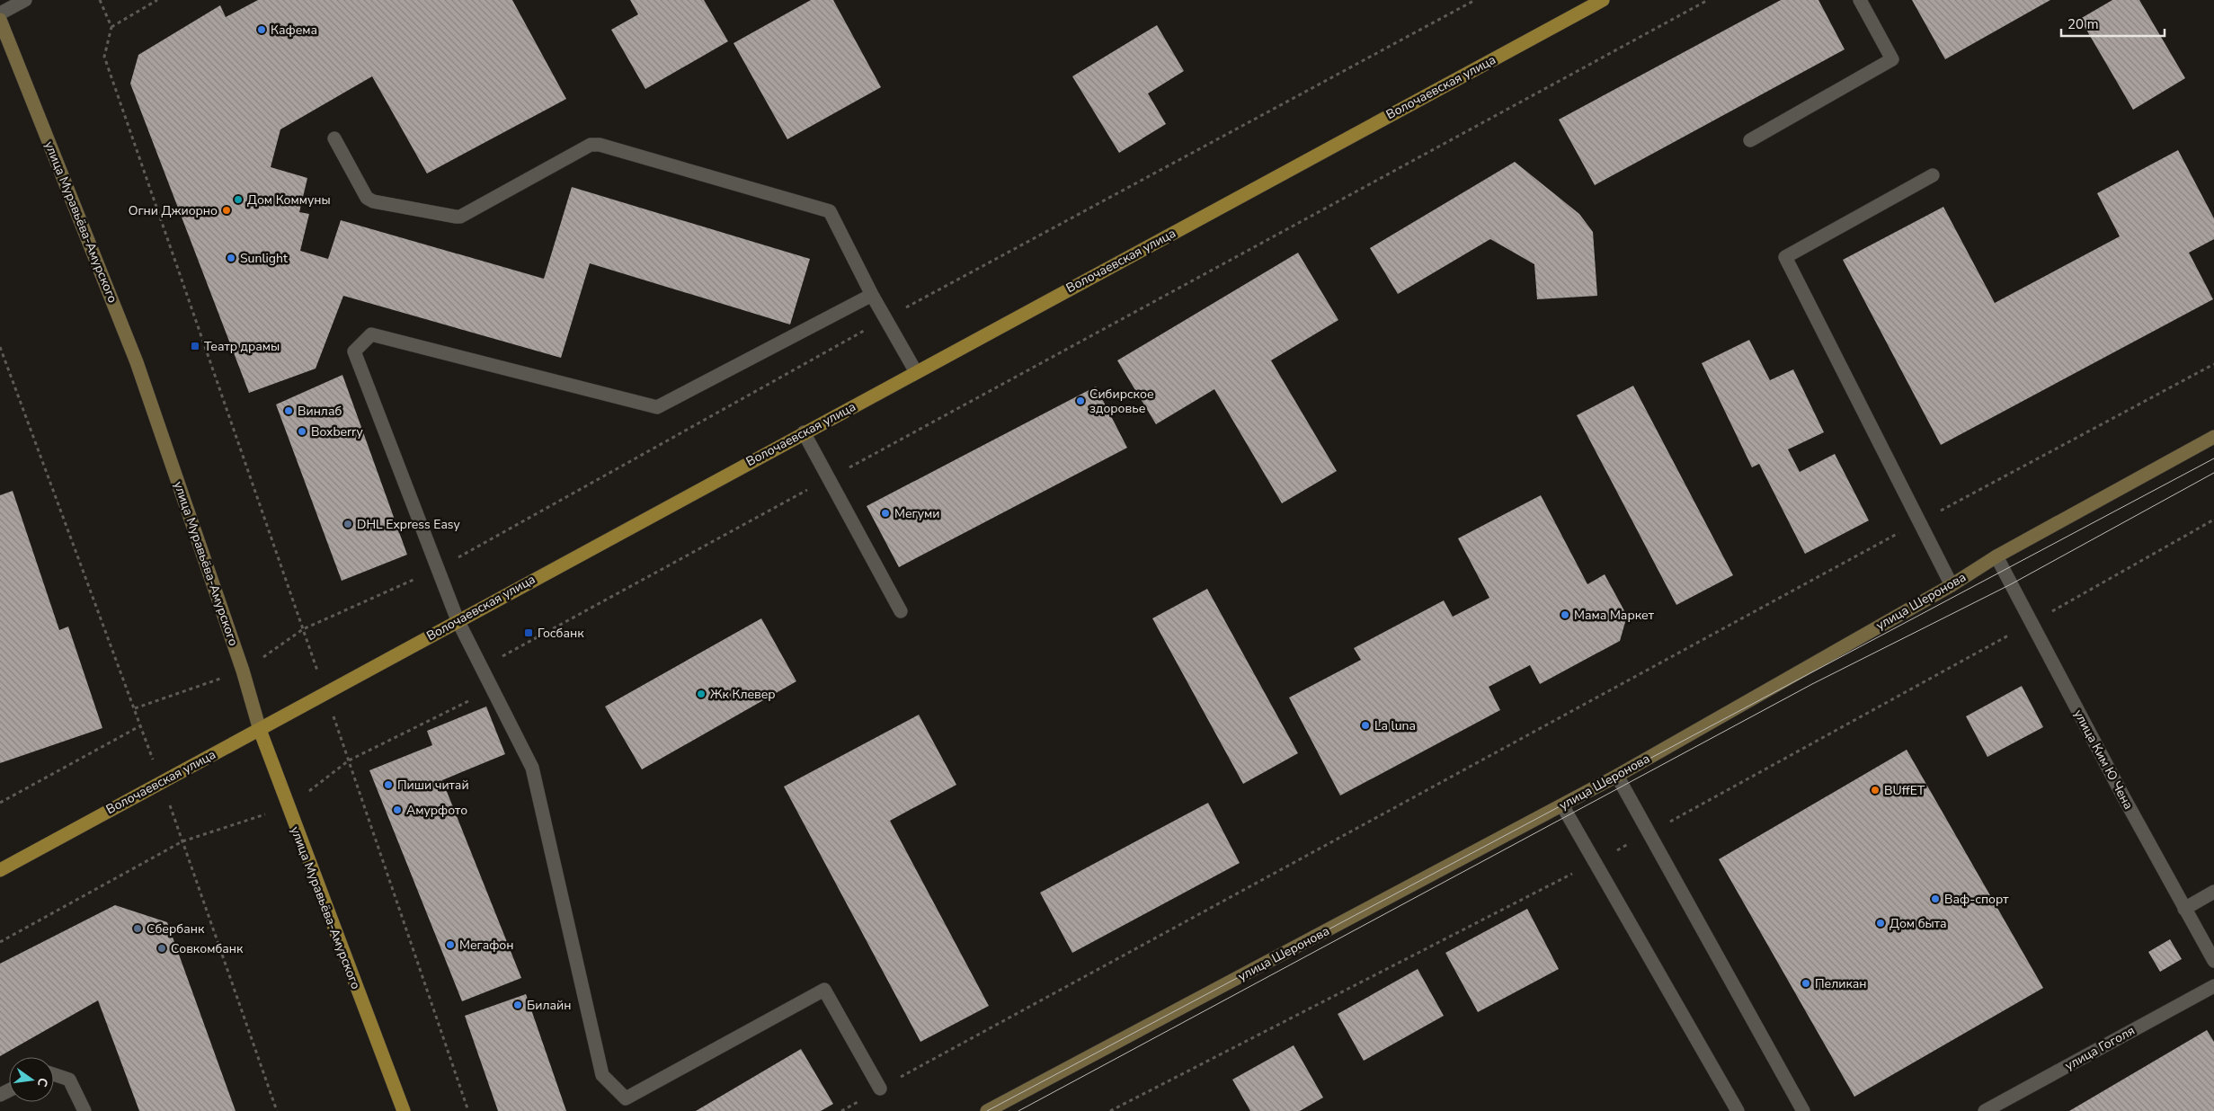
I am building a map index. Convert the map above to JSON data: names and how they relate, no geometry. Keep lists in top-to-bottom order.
{
  "streets": {
    "main road": ["Волочаевская улица", "улица Муравьёва-Амурского", "улица Шеронова"],
    "street": ["улица Ким Ю Чена", "улица Гоголя"]
  },
  "crossings": [
    ["Волочаевская улица", "улица Муравьёва-Амурского"],
    ["улица Шеронова", "улица Ким Ю Чена"]
  ],
  "places": {
    "other": [
      "Кафема",
      "Дом Коммуны",
      "Огни Джиорно",
      "Sunlight",
      "Сибирское здоровье",
      "Винлаб",
      "Boxberry",
      "Мегуми",
      "DHL Express Easy",
      "Мама Маркет",
      "Жк Клевер",
      "La luna",
      "Пиши читай",
      "BUffET",
      "Амурфото",
      "Ваф-спорт",
      "Дом быта",
      "Сбербанк",
      "Мегафон",
      "Совкомбанк",
      "Пеликан",
      "Билайн"
    ],
    "transit": ["Театр драмы", "Госбанк"]
  },
  "scale_bar": "20 m",
  "north": "right"
}
